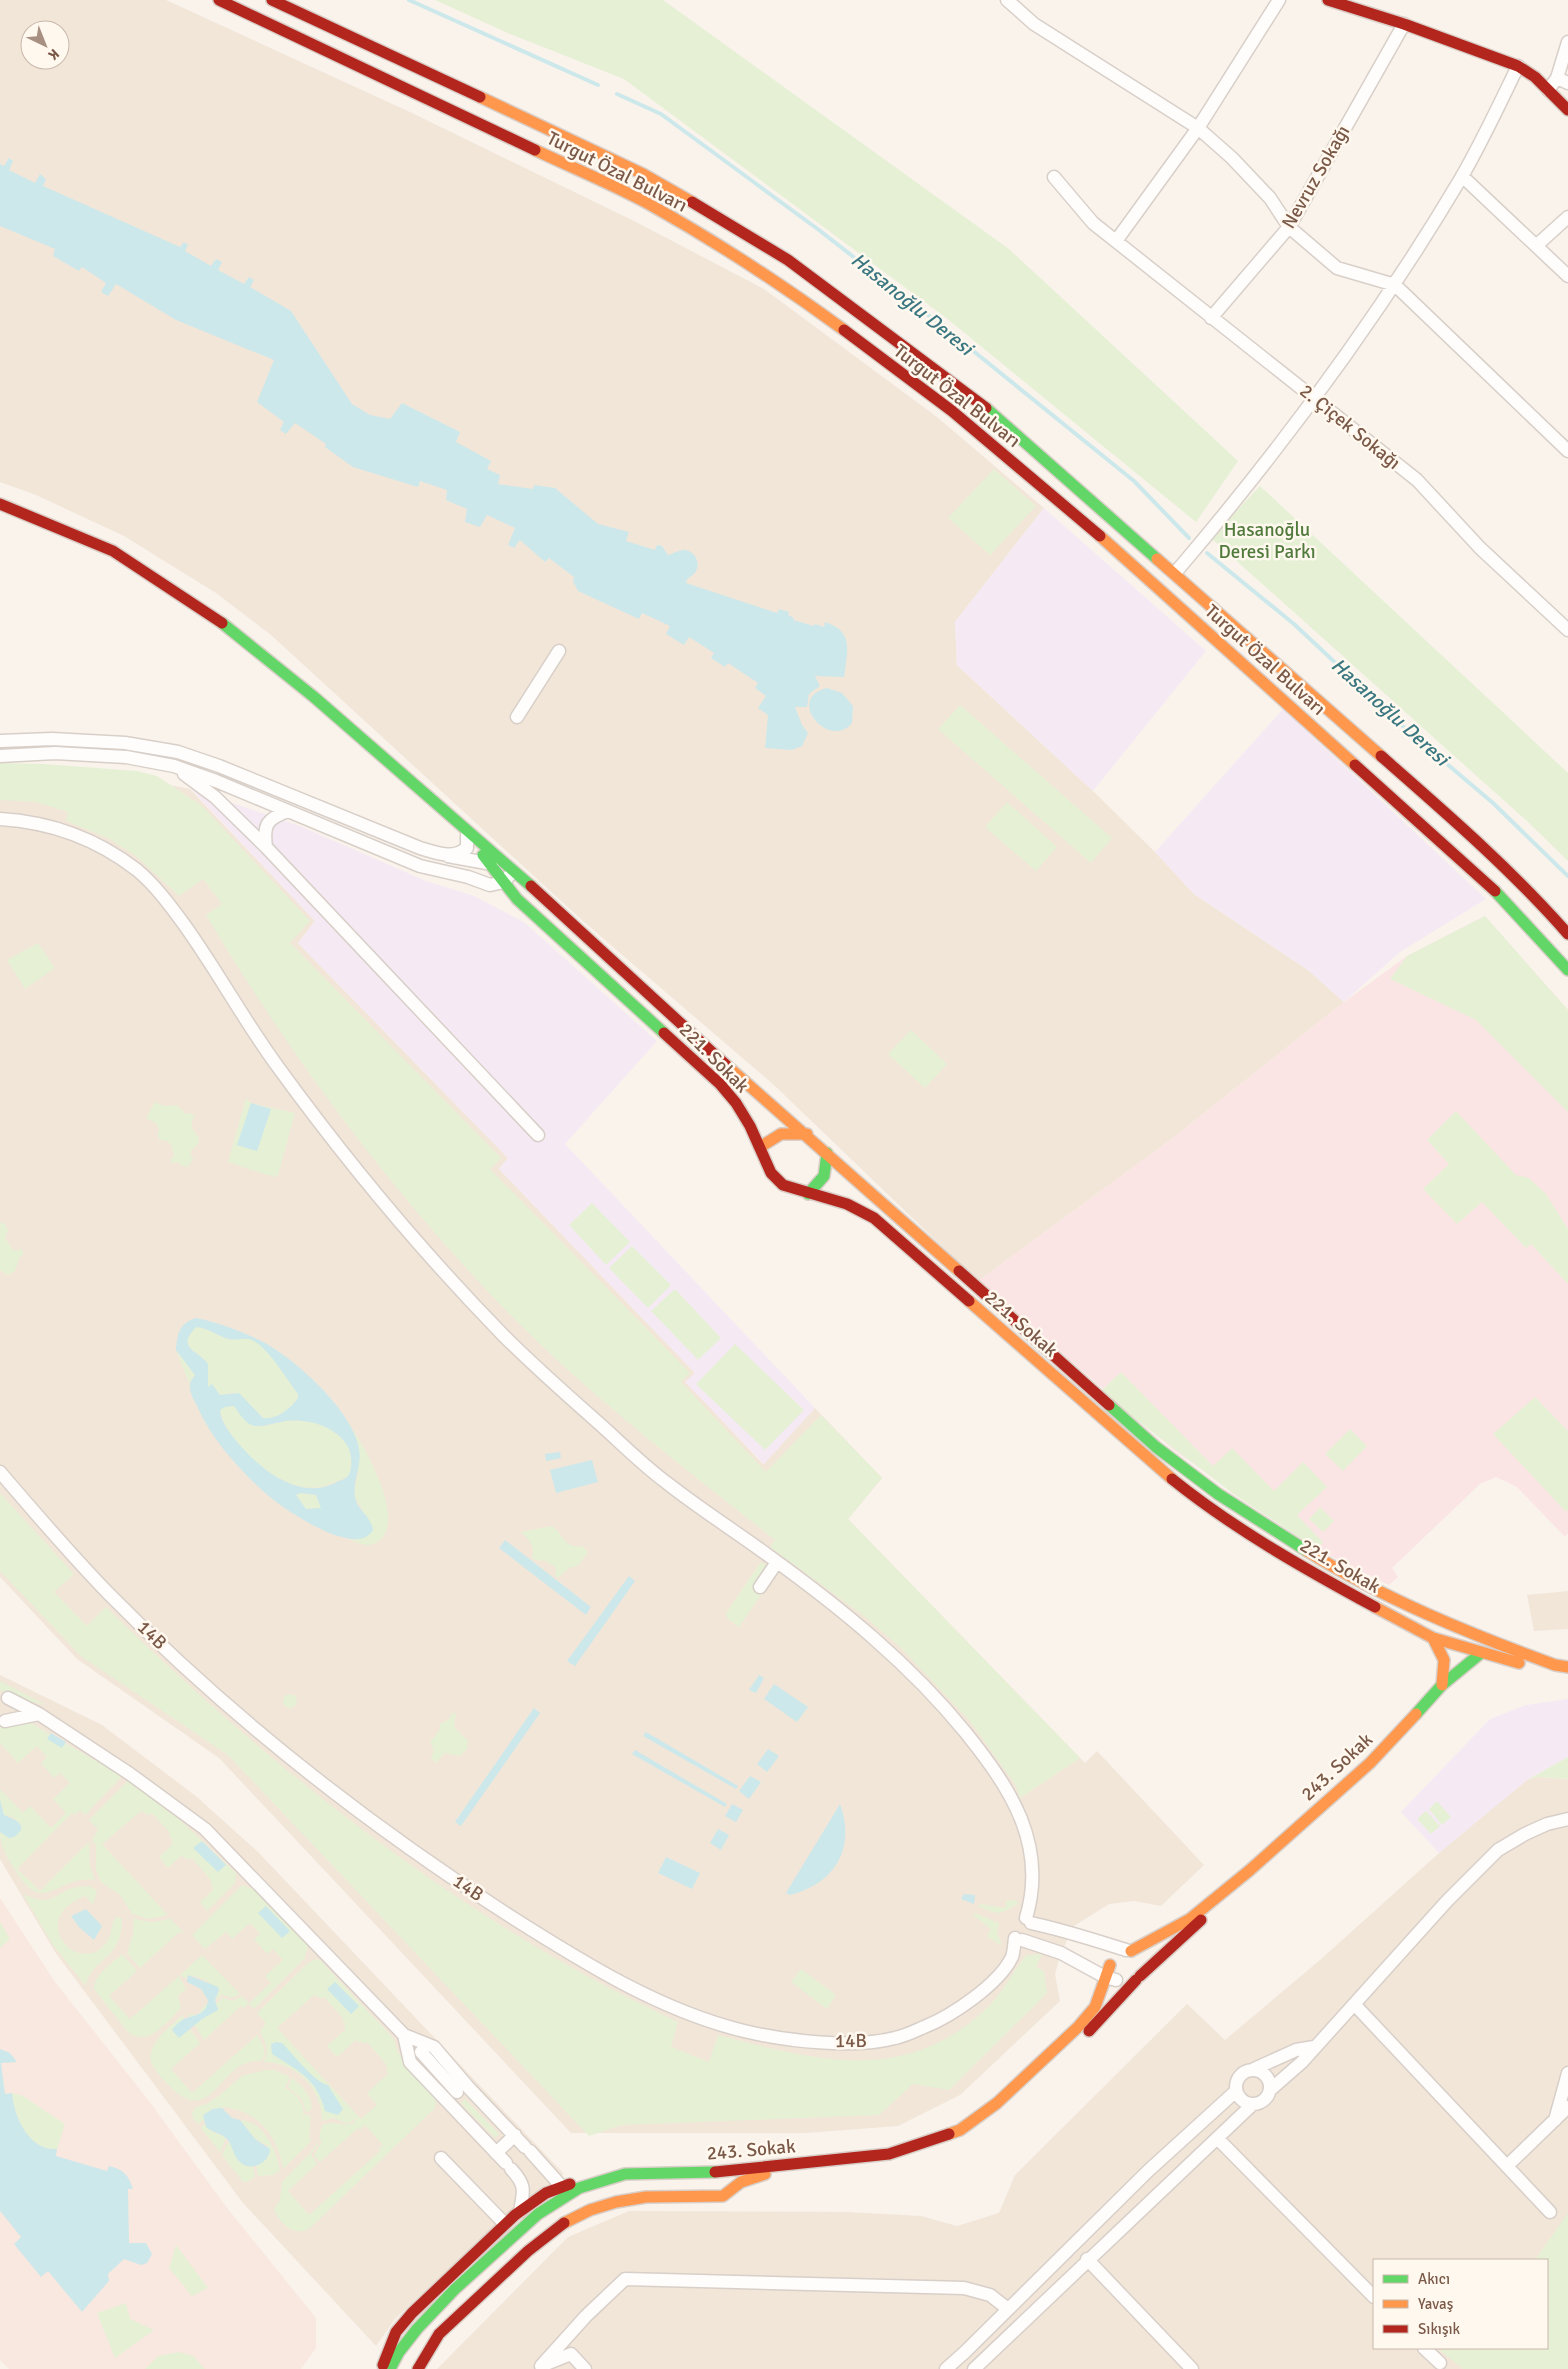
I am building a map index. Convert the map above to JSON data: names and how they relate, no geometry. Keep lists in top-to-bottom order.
{
  "streets": {
    "street": [
      "Turgut Özal Bulvarı",
      "Nevruz Sokağı",
      "2. Çiçek Sokağı",
      "221. Sokak",
      "14B",
      "243. Sokak"
    ]
  },
  "crossings": [
    ["Nevruz Sokağı", "2. Çiçek Sokağı"],
    ["221. Sokak", "243. Sokak"],
    ["14B", "243. Sokak"]
  ],
  "water": ["Hasanoğlu Deresi"],
  "parks": ["Hasanoğlu Deresi Parkı"],
  "legend": ["Akıcı", "Yavaş", "Sıkışık"],
  "north": "bottom right"
}
